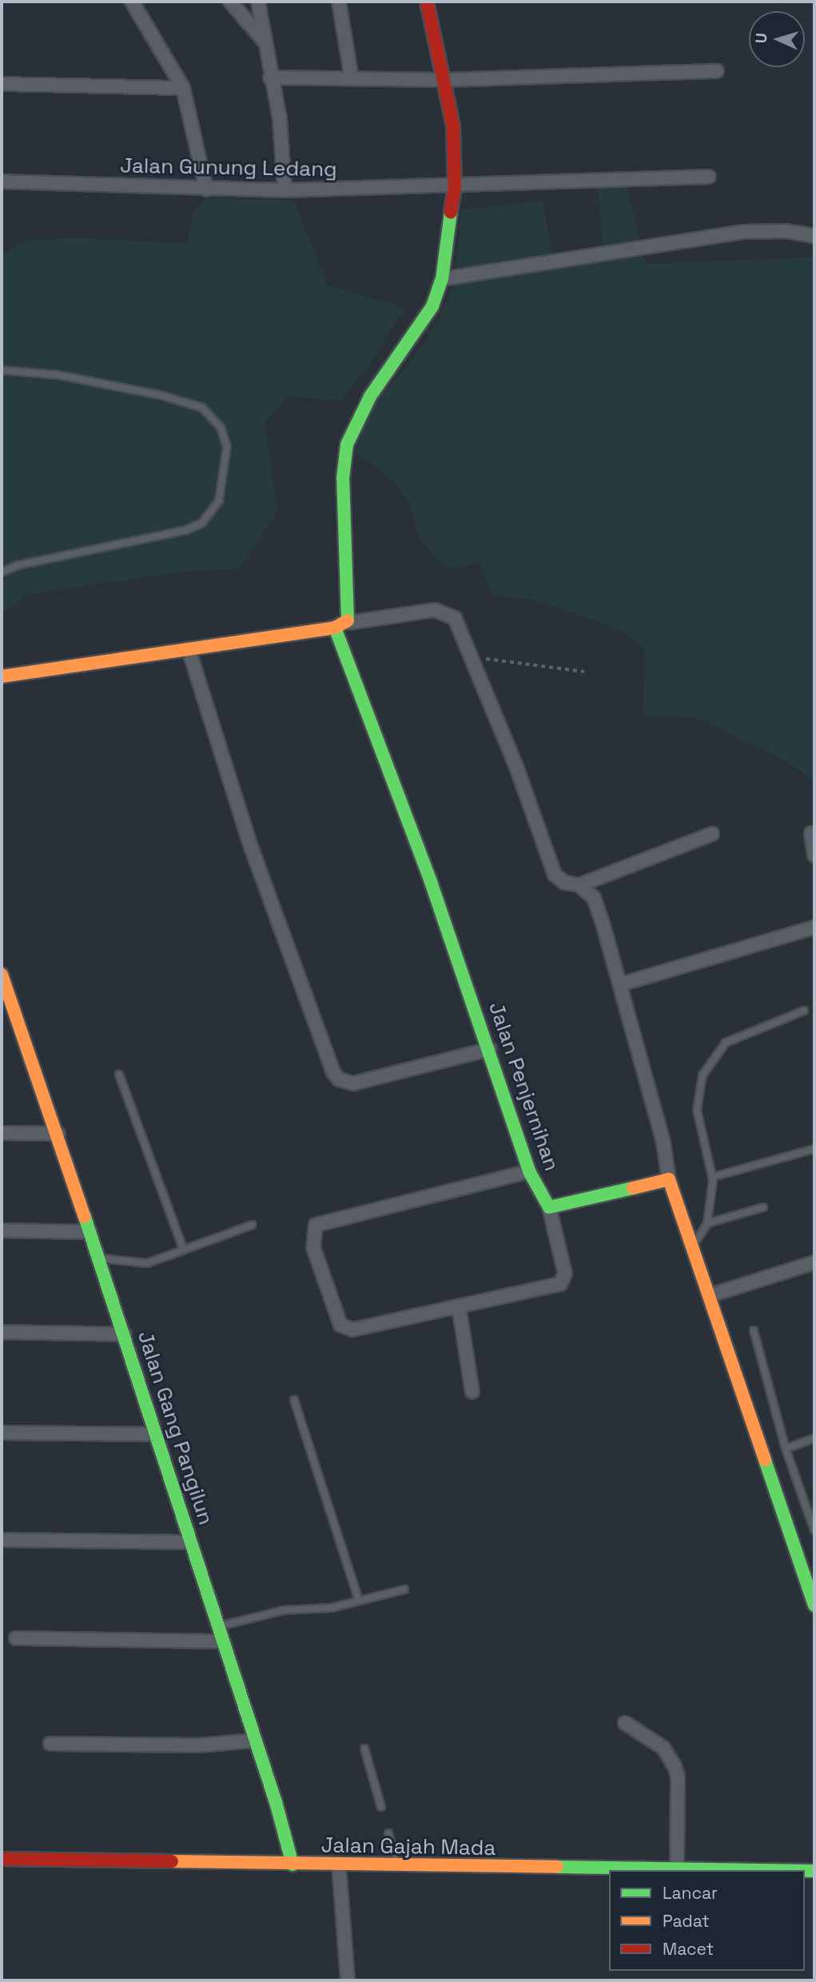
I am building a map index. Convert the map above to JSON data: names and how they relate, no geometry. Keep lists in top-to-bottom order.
{
  "streets": {
    "street": [
      "Jalan Gunung Ledang",
      "Jalan Penjernihan",
      "Jalan Gang Pangilun",
      "Jalan Gajah Mada"
    ]
  },
  "crossings": [
    ["Jalan Gang Pangilun", "Jalan Gajah Mada"]
  ],
  "legend": ["Lancar", "Padat", "Macet"],
  "north": "left"
}
